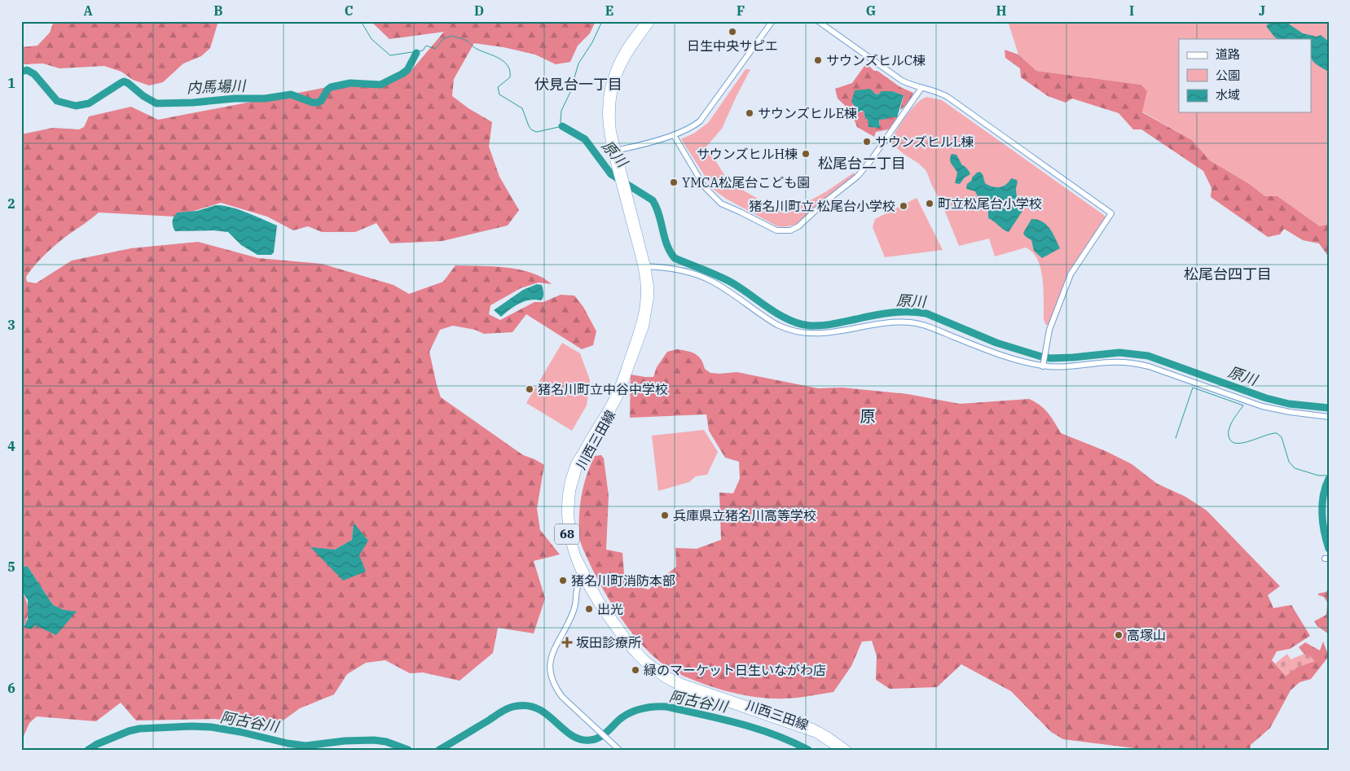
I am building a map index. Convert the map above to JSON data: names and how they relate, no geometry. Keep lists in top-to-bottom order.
{
  "streets": {
    "main road": ["川西三田線", "68"]
  },
  "districts": [
    "伏見台一丁目",
    "松尾台二丁目",
    "松尾台四丁目",
    "原"
  ],
  "water": ["内馬場川", "原川", "阿古谷川"],
  "places": {
    "other": [
      "日生中央サピエ",
      "サウンズヒルC棟",
      "サウンズヒルE棟",
      "サウンズヒルL棟",
      "サウンズヒルH棟",
      "YMCA松尾台こども園",
      "町立松尾台小学校",
      "猪名川町立 松尾台小学校",
      "猪名川町立中谷中学校",
      "兵庫県立猪名川高等学校",
      "猪名川町消防本部",
      "出光",
      "高塚山",
      "緑のマーケット日生いながわ店"
    ],
    "health": ["坂田診療所"]
  },
  "legend": ["道路", "公園", "水域"],
  "grid": {
    "columns": [
      "A",
      "B",
      "C",
      "D",
      "E",
      "F",
      "G",
      "H",
      "I",
      "J"
    ],
    "rows": [
      "1",
      "2",
      "3",
      "4",
      "5",
      "6"
    ]
  }
}
